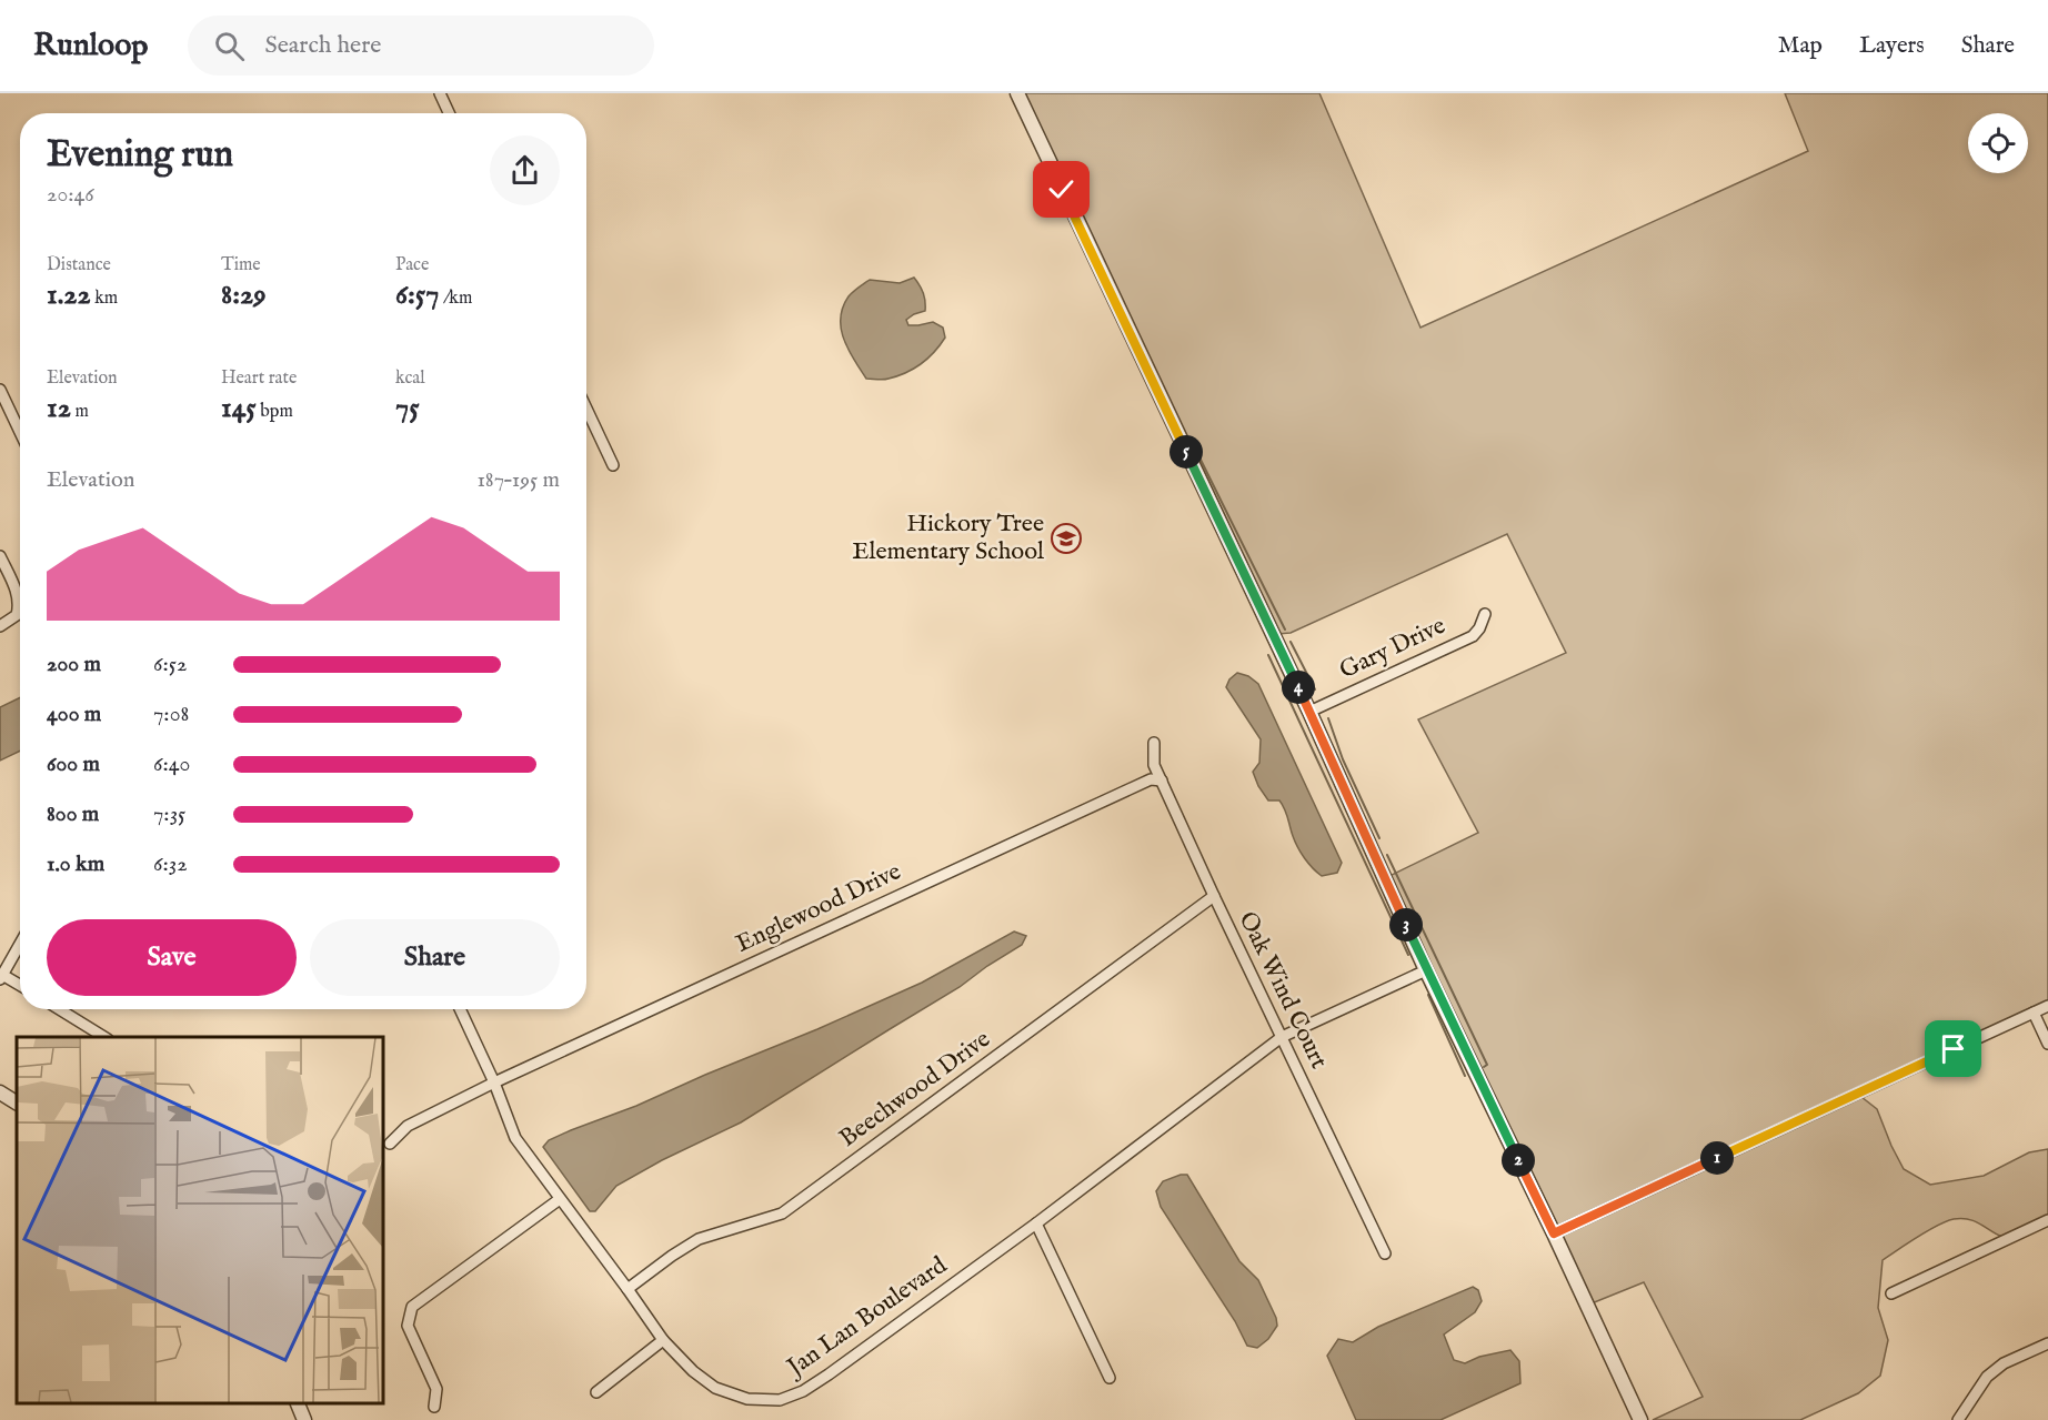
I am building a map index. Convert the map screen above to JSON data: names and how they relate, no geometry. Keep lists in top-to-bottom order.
{
  "streets": {
    "street": [
      "Gary Drive",
      "Englewood Drive",
      "Oak Wind Court",
      "Beechwood Drive",
      "Jan Lan Boulevard"
    ]
  },
  "crossings": [
    ["Englewood Drive", "Oak Wind Court"],
    ["Englewood Drive", "Jan Lan Boulevard"],
    ["Oak Wind Court", "Beechwood Drive"],
    ["Oak Wind Court", "Jan Lan Boulevard"],
    ["Beechwood Drive", "Jan Lan Boulevard"]
  ],
  "places": {
    "school or university": ["Hickory Tree Elementary School"]
  },
  "page": {
    "header": "Runloop",
    "search": "Search here",
    "nav": ["Map", "Layers", "Share"],
    "heading": ["Evening run", "20:46"],
    "stats": [
      ["Distance", "1.22 km"],
      ["Time", "8:29"],
      ["Pace", "6:57 /km"],
      ["Elevation", "12 m"],
      ["Heart rate", "145 bpm"],
      ["kcal", "75"]
    ],
    "pins": [
      "5",
      "4",
      "3",
      "1",
      "2"
    ],
    "chart": ["Elevation", "187–195 m"],
    "list": [
      {
        "name": "200 m",
        "note": "6:52"
      },
      {
        "name": "400 m",
        "note": "7:08"
      },
      {
        "name": "600 m",
        "note": "6:40"
      },
      {
        "name": "800 m",
        "note": "7:35"
      },
      {
        "name": "1.0 km",
        "note": "6:32"
      }
    ],
    "buttons": ["Save", "Share"]
  }
}
